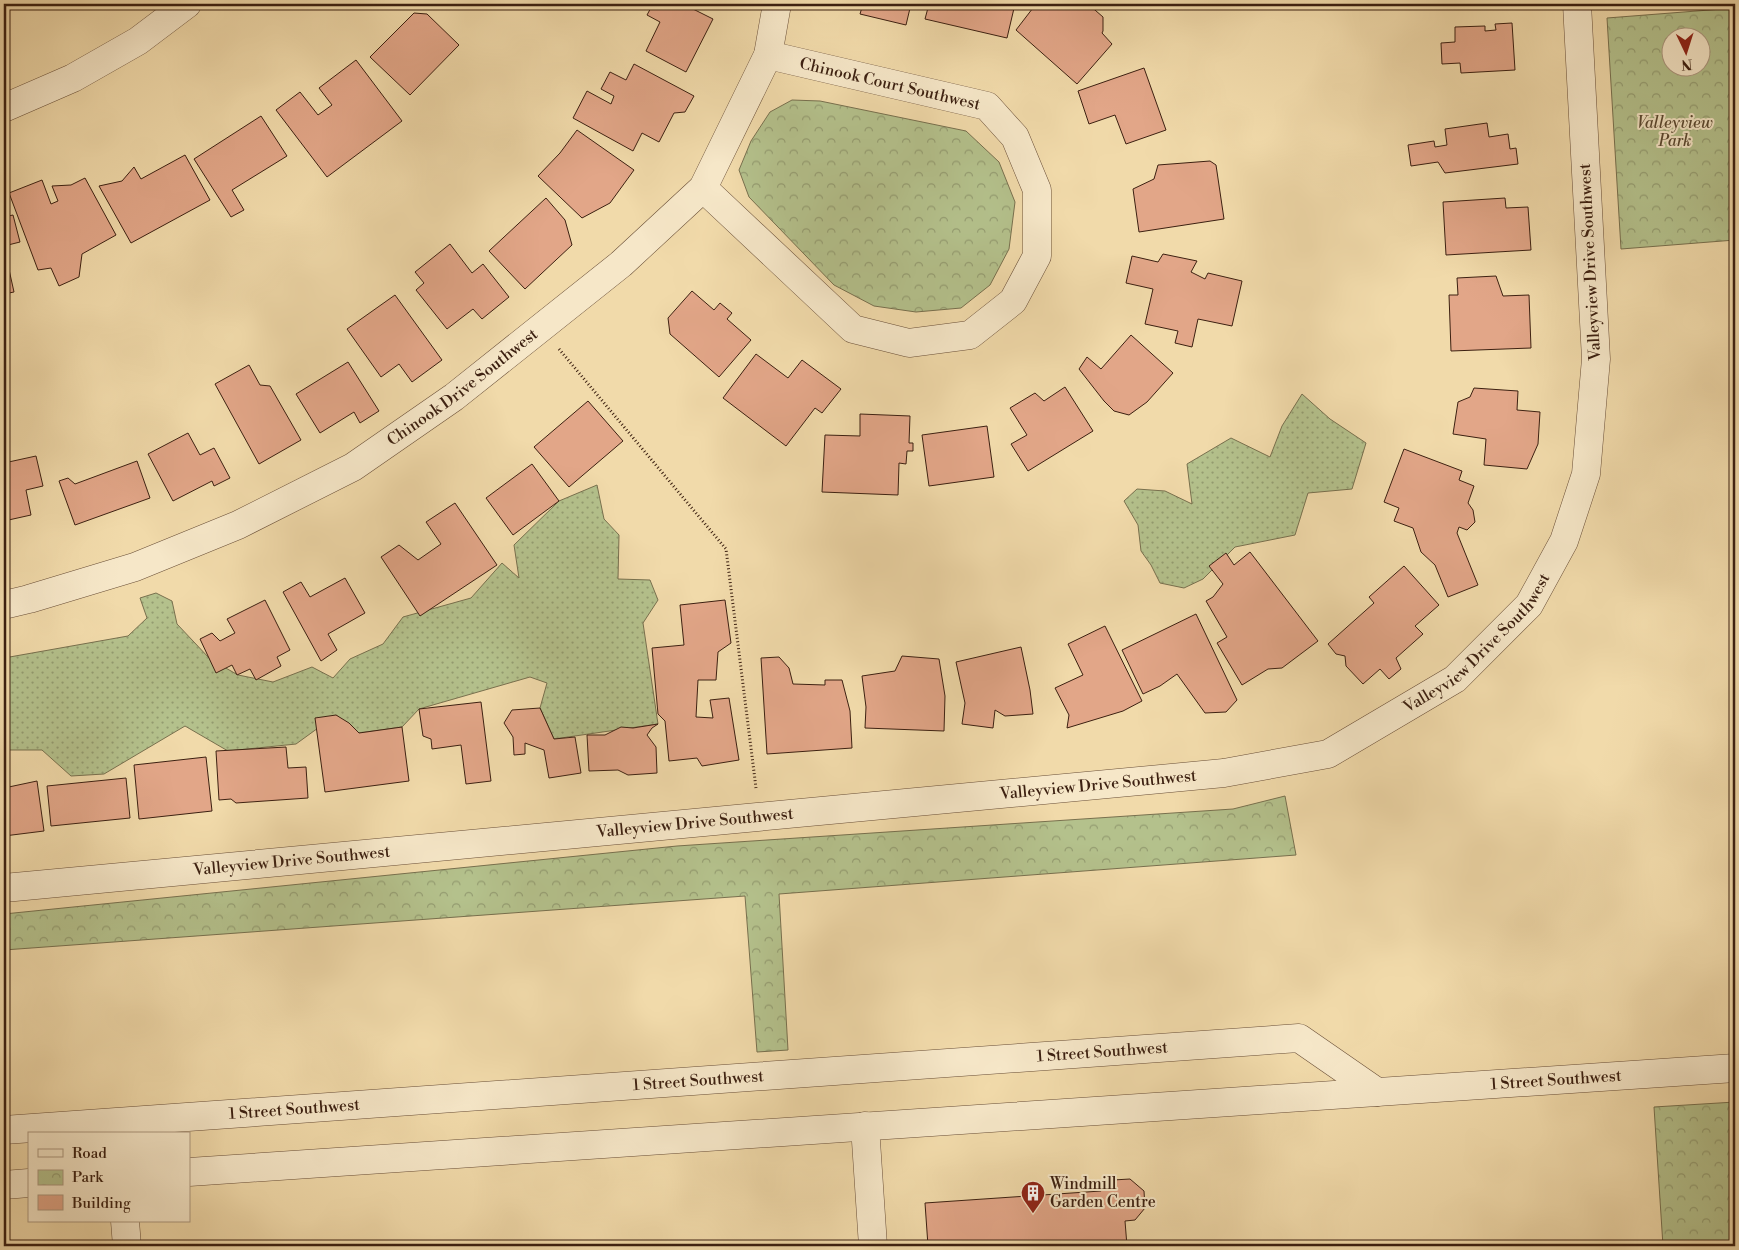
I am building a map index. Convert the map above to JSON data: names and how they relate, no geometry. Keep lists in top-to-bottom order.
{
  "streets": {
    "street": [
      "Chinook Court Southwest",
      "Valleyview Drive Southwest",
      "Chinook Drive Southwest",
      "1 Street Southwest"
    ]
  },
  "crossings": [
    ["Chinook Court Southwest", "Chinook Drive Southwest"]
  ],
  "parks": ["Valleyview Park"],
  "places": {
    "building": ["Windmill Garden Centre"]
  },
  "legend": ["Road", "Park", "Building"],
  "north": "bottom"
}
